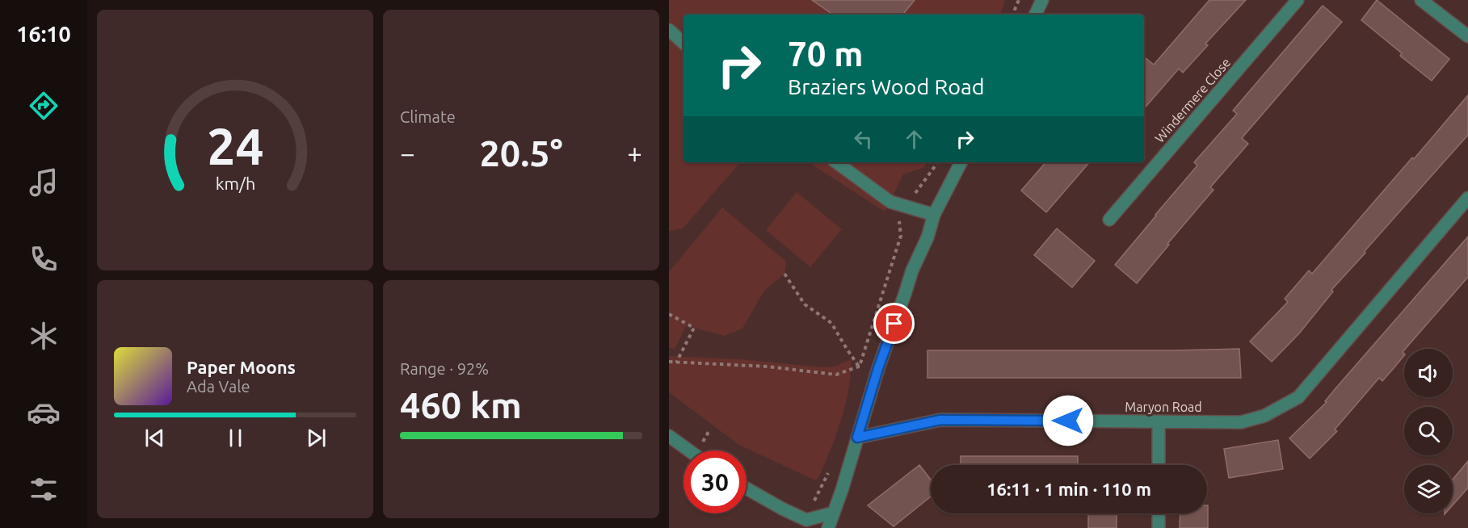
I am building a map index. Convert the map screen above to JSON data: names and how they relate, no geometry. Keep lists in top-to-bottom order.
{
  "streets": {
    "street": ["Windermere Close", "Maryon Road"]
  },
  "page": {
    "tabs": "16:10",
    "tile": [
      "Climate",
      ["Range · 92%", "460 km"]
    ],
    "turn": ["70 m", "Braziers Wood Road"],
    "heat": ["−", "20.5°", "+"],
    "song": ["Paper Moons", "Ada Vale"],
    "limit": "30",
    "trip": "16:11 · 1 min · 110 m",
    "gauge": ["24", "km/h"]
  }
}
